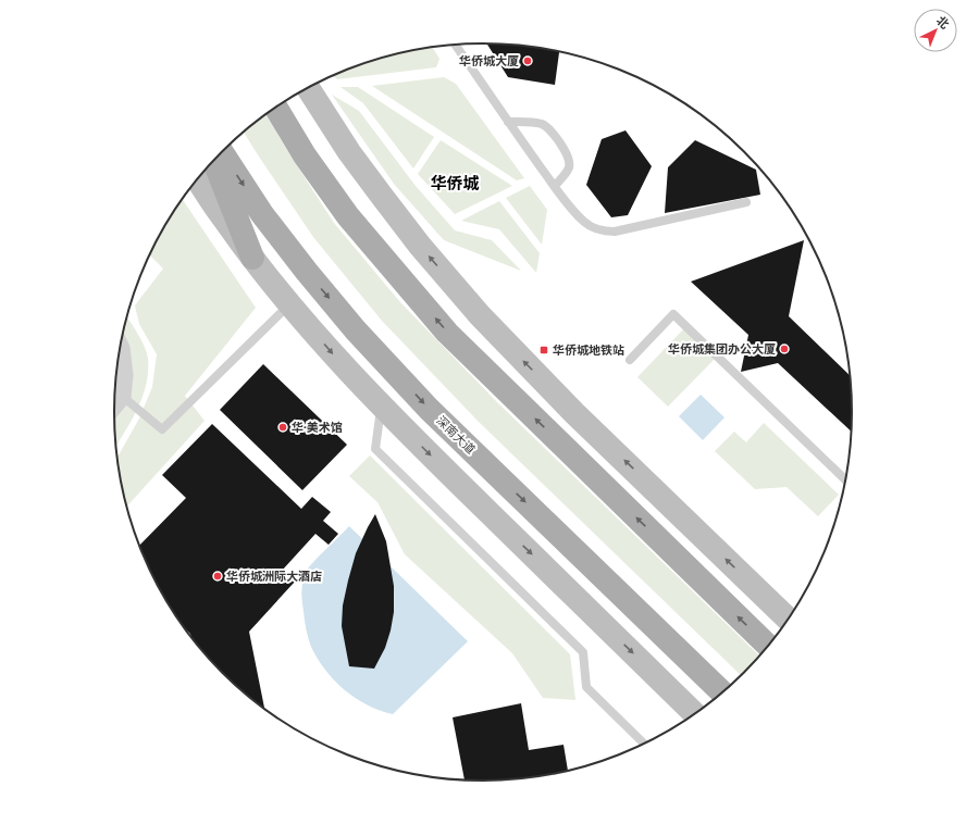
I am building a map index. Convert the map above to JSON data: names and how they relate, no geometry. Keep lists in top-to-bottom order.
{
  "streets": {
    "main road": ["深南大道"]
  },
  "districts": ["华侨城"],
  "places": {
    "other": [
      "华侨城大厦",
      "华侨城集团办公大厦",
      "华·美术馆",
      "华侨城洲际大酒店"
    ],
    "transit": ["华侨城地铁站"]
  },
  "north": "top right"
}
